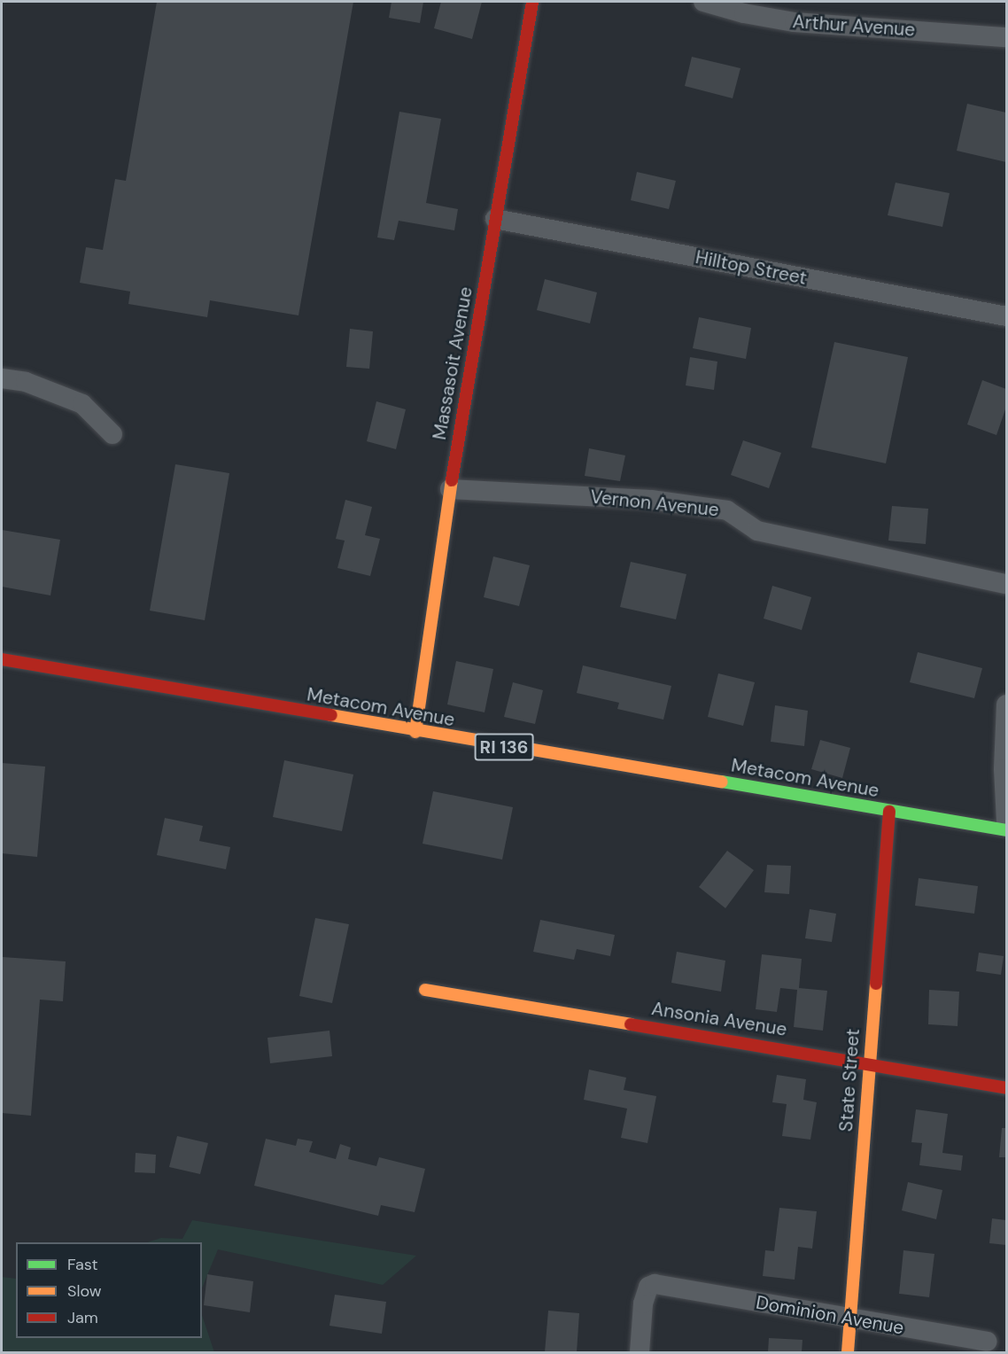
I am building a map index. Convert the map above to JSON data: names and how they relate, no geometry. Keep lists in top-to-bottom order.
{
  "streets": {
    "street": [
      "Arthur Avenue",
      "Hilltop Street",
      "Massasoit Avenue",
      "Vernon Avenue",
      "Metacom Avenue",
      "RI 136",
      "Ansonia Avenue",
      "State Street",
      "Dominion Avenue"
    ]
  },
  "crossings": [
    ["Hilltop Street", "Massasoit Avenue"],
    ["Massasoit Avenue", "Vernon Avenue"],
    ["Massasoit Avenue", "Metacom Avenue"],
    ["Metacom Avenue", "State Street"],
    ["Ansonia Avenue", "State Street"],
    ["State Street", "Dominion Avenue"]
  ],
  "legend": ["Fast", "Slow", "Jam"]
}
